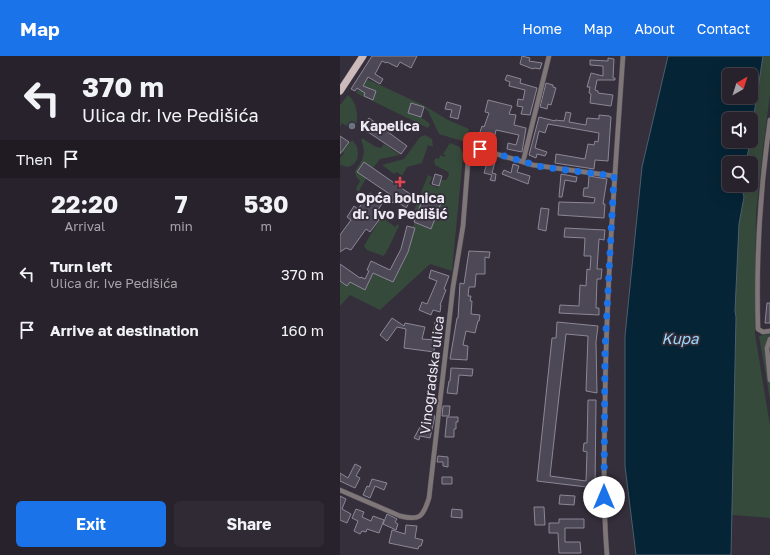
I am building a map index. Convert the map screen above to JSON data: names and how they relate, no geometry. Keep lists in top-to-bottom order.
{
  "streets": {
    "street": ["Vinogradska ulica"]
  },
  "water": ["Kupa"],
  "places": {
    "other": ["Kapelica"],
    "health": ["Opća bolnica dr. Ivo Pedišić"]
  },
  "north": "top right",
  "page": {
    "header": "Map",
    "nav": [
      "Home",
      "Map",
      "About",
      "Contact"
    ],
    "turn": ["370 m", "Ulica dr. Ive Pedišića"],
    "then": "Then",
    "eta": [
      "22:20",
      "Arrival",
      "7",
      "min",
      "530",
      "m"
    ],
    "list": [
      {
        "name": "Turn left",
        "note": "Ulica dr. Ive Pedišića",
        "value": "370 m"
      },
      {
        "name": "Arrive at destination",
        "value": "160 m"
      }
    ],
    "buttons": ["Exit", "Share"]
  }
}
